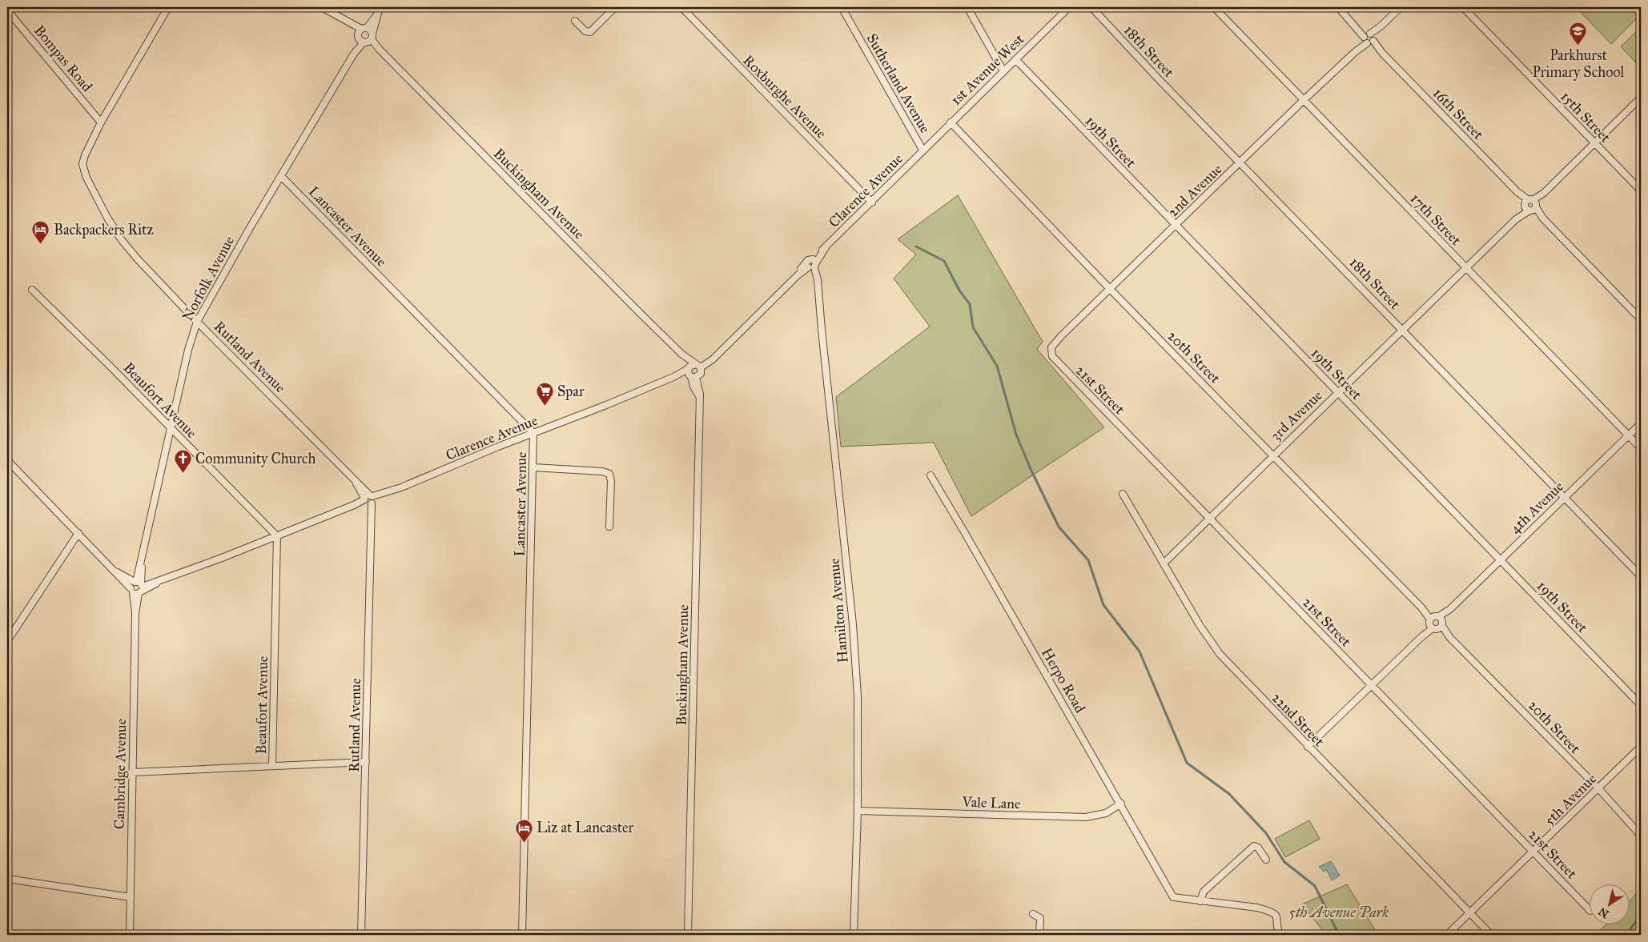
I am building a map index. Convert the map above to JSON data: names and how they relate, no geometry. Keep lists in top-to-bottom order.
{
  "streets": {
    "street": [
      "18th Street",
      "Bompas Road",
      "1st Avenue West",
      "Sutherland Avenue",
      "Roxburghe Avenue",
      "16th Street",
      "15th Street",
      "19th Street",
      "Clarence Avenue",
      "2nd Avenue",
      "Buckingham Avenue",
      "17th Street",
      "Lancaster Avenue",
      "Norfolk Avenue",
      "Rutland Avenue",
      "20th Street",
      "21st Street",
      "Beaufort Avenue",
      "3rd Avenue",
      "4th Avenue",
      "Hamilton Avenue",
      "Herpo Road",
      "22nd Street",
      "Cambridge Avenue",
      "5th Avenue",
      "Vale Lane"
    ]
  },
  "crossings": [
    ["18th Street", "2nd Avenue"],
    ["18th Street", "3rd Avenue"],
    ["18th Street", "4th Avenue"],
    ["Bompas Road", "Rutland Avenue"],
    ["1st Avenue West", "Sutherland Avenue"],
    ["1st Avenue West", "19th Street"],
    ["1st Avenue West", "Clarence Avenue"],
    ["1st Avenue West", "20th Street"],
    ["Sutherland Avenue", "Clarence Avenue"],
    ["Roxburghe Avenue", "Clarence Avenue"],
    ["16th Street", "2nd Avenue"],
    ["16th Street", "3rd Avenue"],
    ["15th Street", "3rd Avenue"],
    ["19th Street", "2nd Avenue"],
    ["19th Street", "3rd Avenue"],
    ["19th Street", "4th Avenue"],
    ["Clarence Avenue", "Buckingham Avenue"],
    ["Clarence Avenue", "Lancaster Avenue"],
    ["Clarence Avenue", "Norfolk Avenue"],
    ["Clarence Avenue", "Rutland Avenue"],
    ["Clarence Avenue", "Beaufort Avenue"],
    ["Clarence Avenue", "Hamilton Avenue"],
    ["Clarence Avenue", "Cambridge Avenue"],
    ["2nd Avenue", "17th Street"],
    ["2nd Avenue", "20th Street"],
    ["2nd Avenue", "21st Street"],
    ["Buckingham Avenue", "Norfolk Avenue"],
    ["17th Street", "3rd Avenue"],
    ["17th Street", "4th Avenue"],
    ["Lancaster Avenue", "Norfolk Avenue"],
    ["Norfolk Avenue", "Rutland Avenue"],
    ["Norfolk Avenue", "Beaufort Avenue"],
    ["Norfolk Avenue", "Cambridge Avenue"],
    ["20th Street", "3rd Avenue"],
    ["20th Street", "4th Avenue"],
    ["20th Street", "5th Avenue"],
    ["21st Street", "3rd Avenue"],
    ["21st Street", "4th Avenue"],
    ["21st Street", "5th Avenue"],
    ["3rd Avenue", "22nd Street"],
    ["4th Avenue", "22nd Street"],
    ["Hamilton Avenue", "Vale Lane"],
    ["Herpo Road", "Vale Lane"],
    ["22nd Street", "5th Avenue"]
  ],
  "parks": ["5th Avenue Park"],
  "places": {
    "school or university": ["Parkhurst Primary School"],
    "hotel": ["Backpackers Ritz", "Liz at Lancaster"],
    "supermarket": ["Spar"],
    "church": ["Community Church"]
  },
  "north": "bottom left"
}
